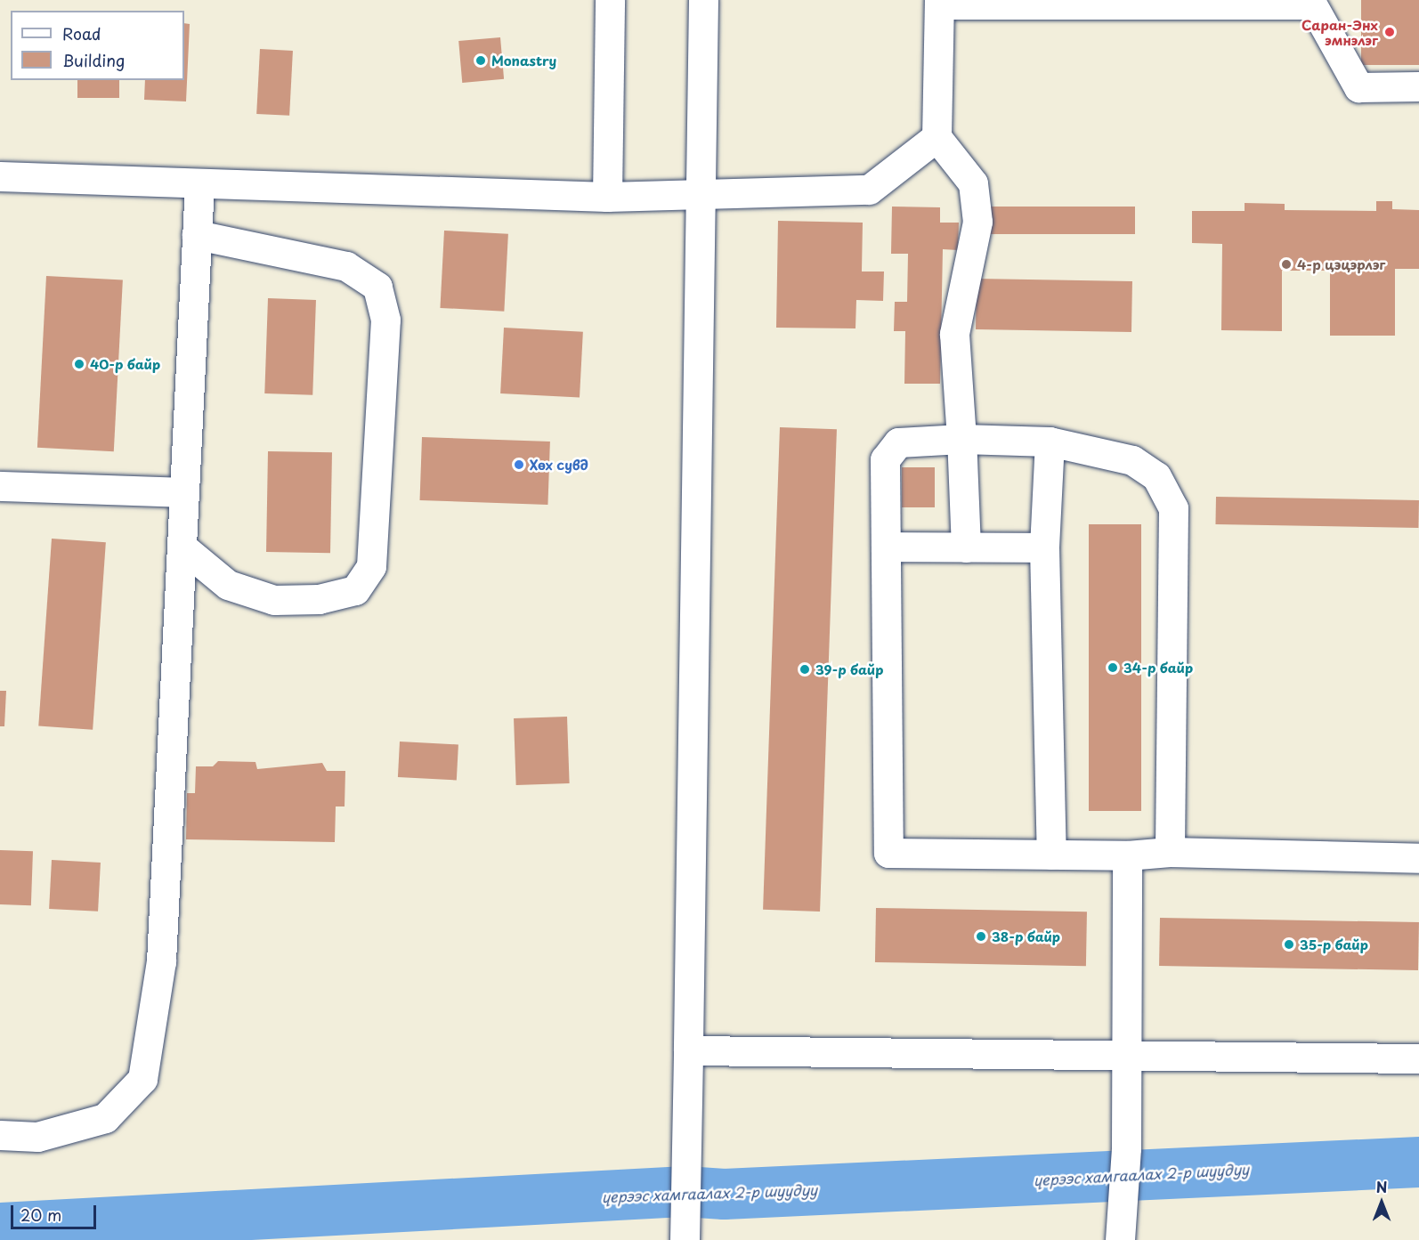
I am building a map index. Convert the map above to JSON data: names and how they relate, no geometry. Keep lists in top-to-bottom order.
{
  "water": ["үерээс хамгаалах 2-р шуудуу"],
  "places": [
    "Саран-Энх эмнэлэг",
    "Monastry",
    "4-р цэцэрлэг",
    "40-р байр",
    "Хөх сувд",
    "34-р байр",
    "39-р байр",
    "38-р байр",
    "35-р байр"
  ],
  "legend": ["Road", "Building"],
  "scale_bar": "20 m",
  "north": "top"
}
